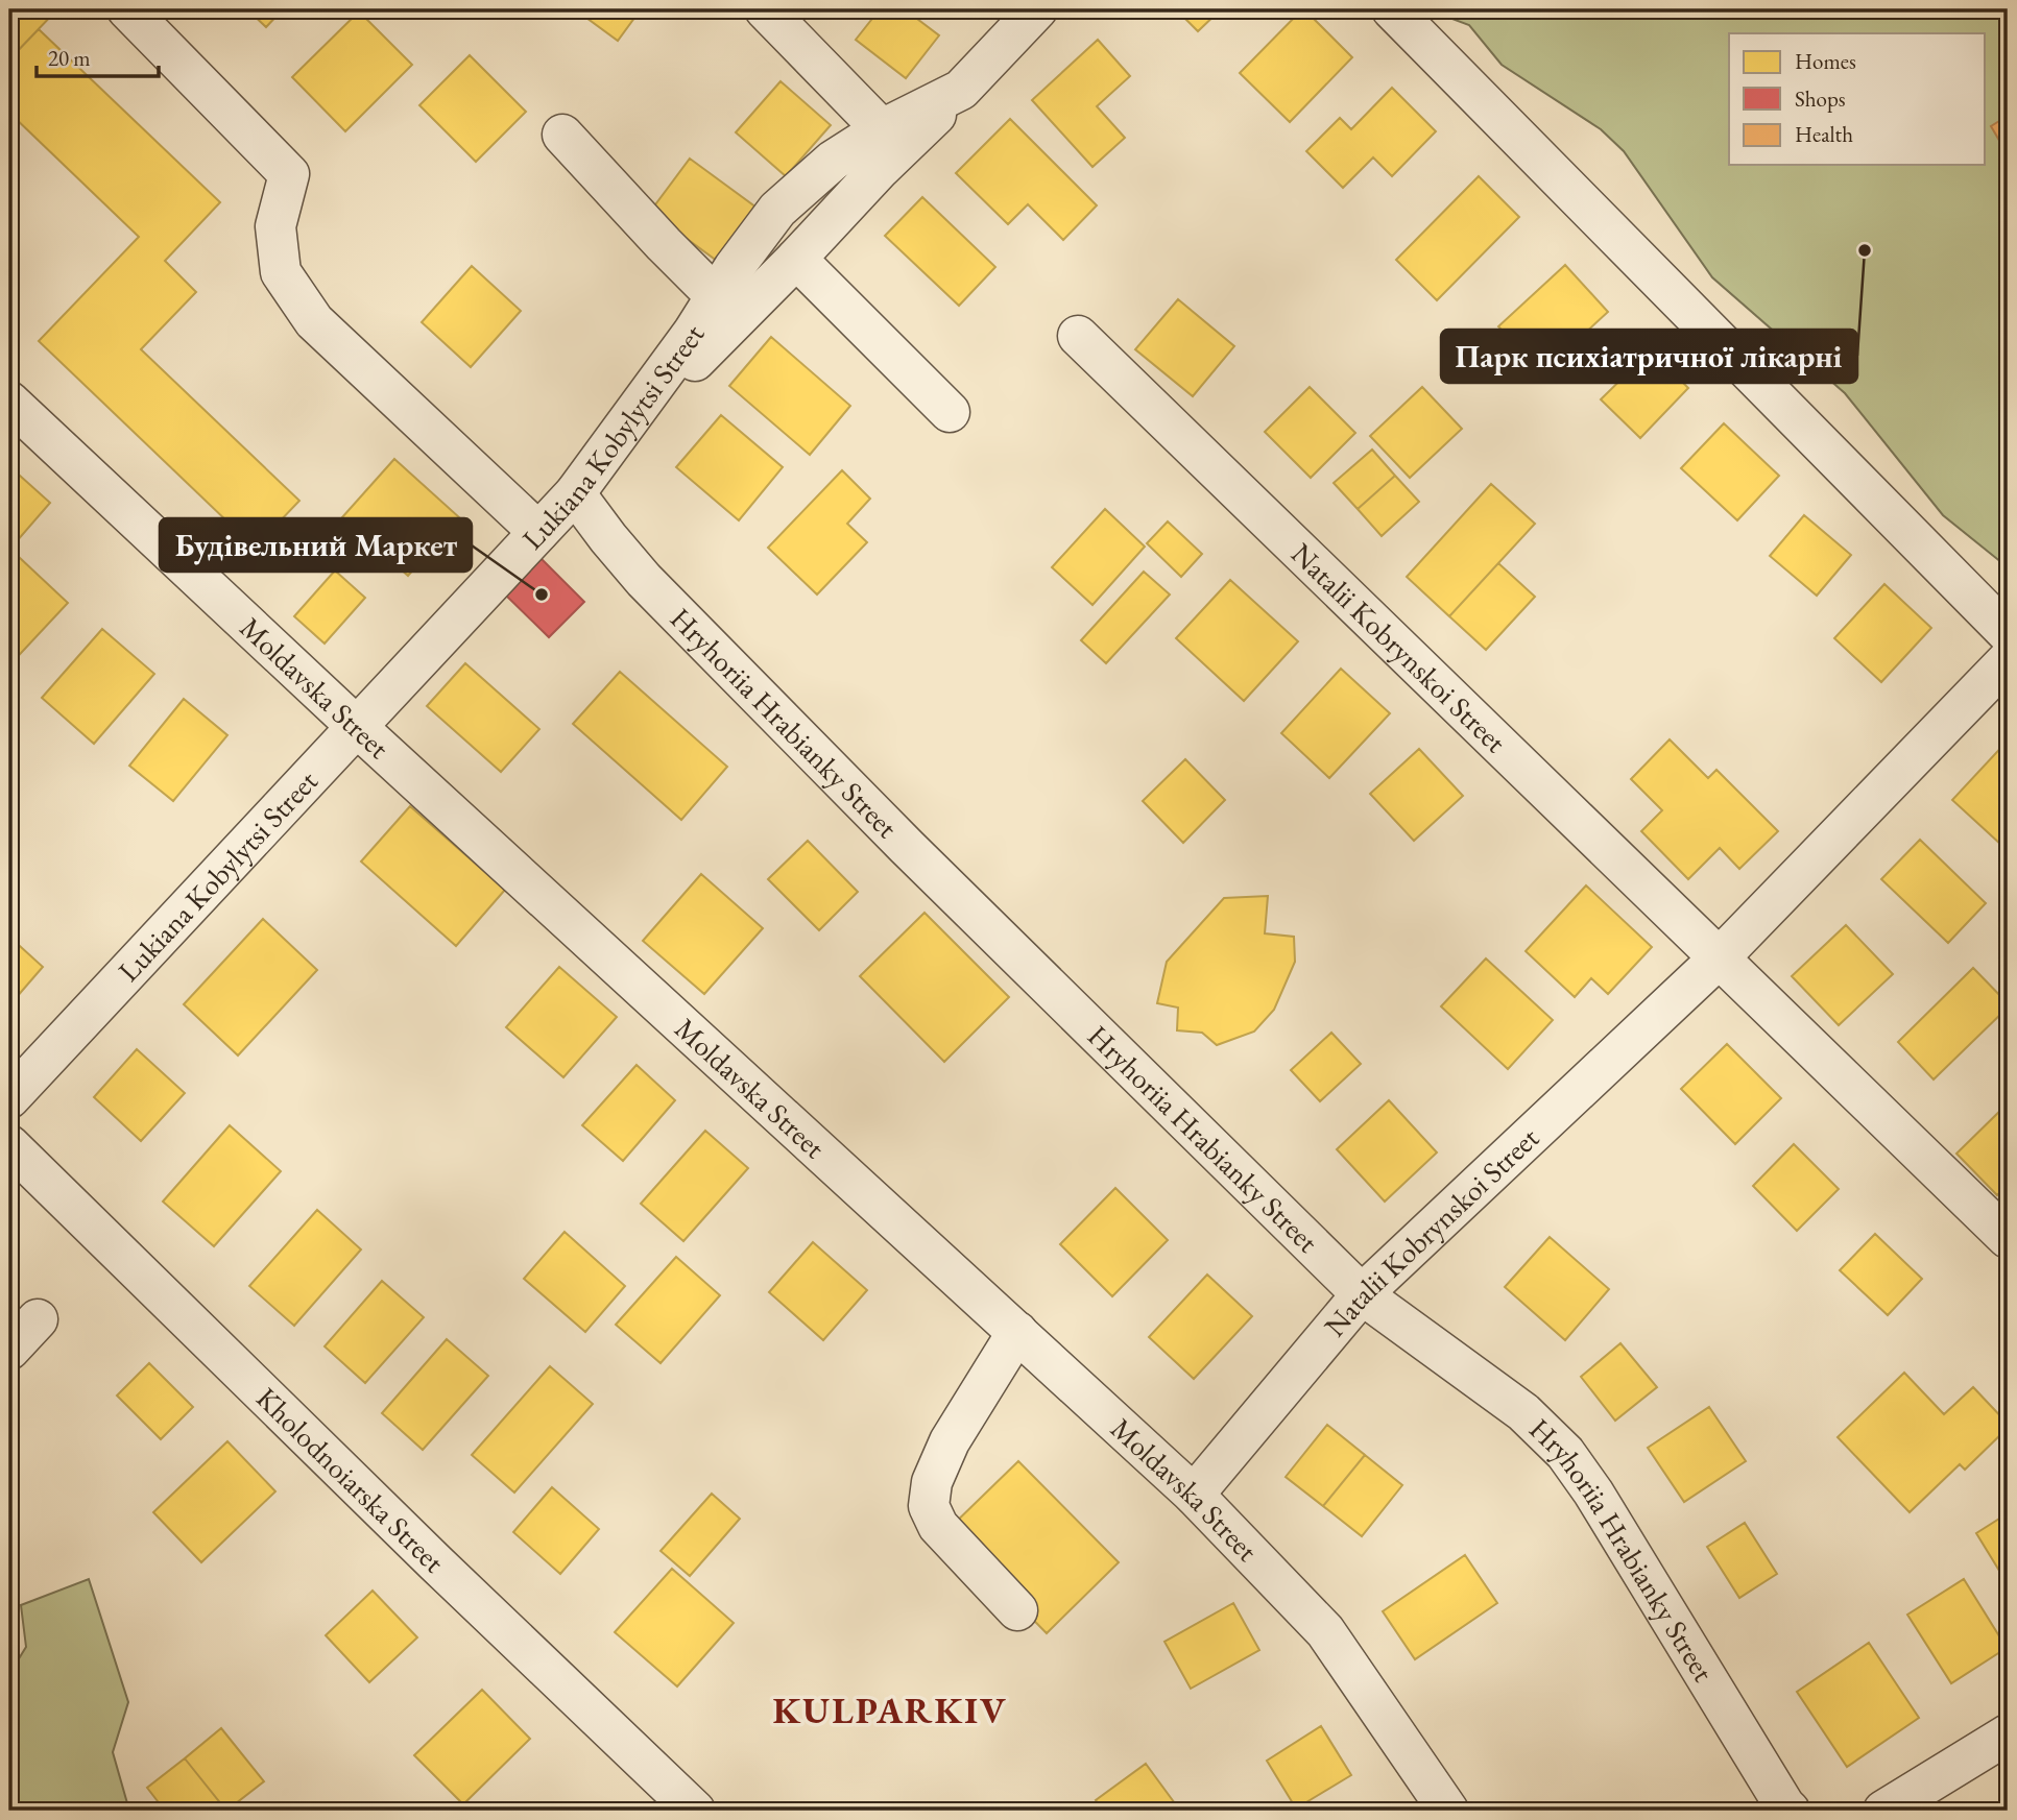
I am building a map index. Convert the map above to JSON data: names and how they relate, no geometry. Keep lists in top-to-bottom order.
{
  "streets": {
    "street": [
      "Lukiana Kobylytsi Street",
      "Natalii Kobrynskoi Street",
      "Moldavska Street",
      "Hryhoriia Hrabianky Street",
      "Kholodnoiarska Street"
    ]
  },
  "crossings": [
    ["Lukiana Kobylytsi Street", "Moldavska Street"],
    ["Lukiana Kobylytsi Street", "Hryhoriia Hrabianky Street"],
    ["Natalii Kobrynskoi Street", "Moldavska Street"],
    ["Natalii Kobrynskoi Street", "Hryhoriia Hrabianky Street"]
  ],
  "districts": ["KULPARKIV"],
  "places": ["Парк психіатричної лікарні", "Будівельний Маркет"],
  "legend": ["Homes", "Shops", "Health"],
  "scale_bar": "20 m"
}
